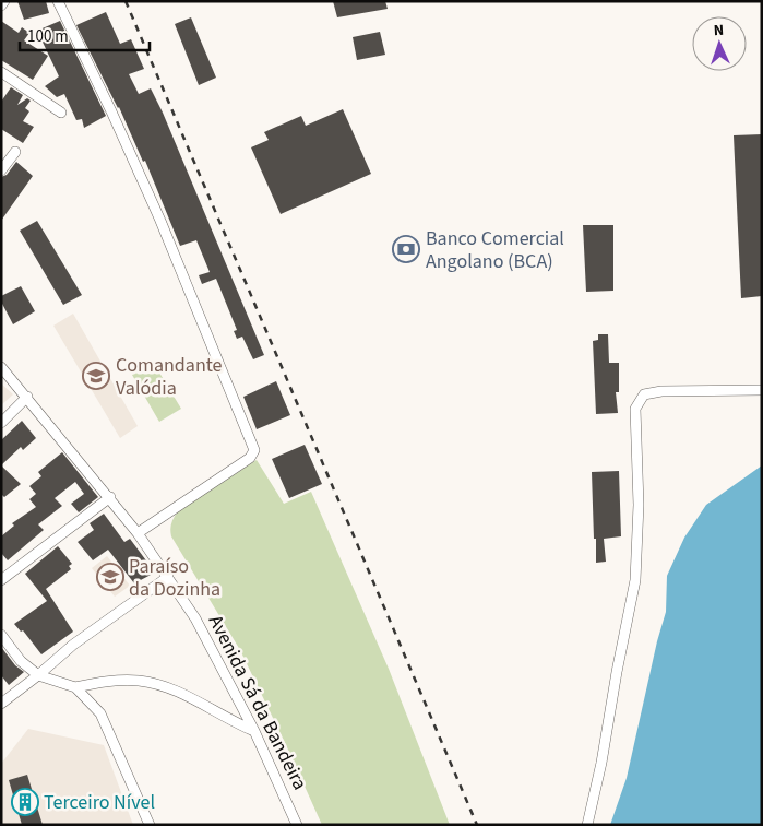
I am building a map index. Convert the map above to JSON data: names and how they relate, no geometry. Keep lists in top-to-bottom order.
{
  "streets": {
    "street": ["Avenida Sá da Bandeira"]
  },
  "places": {
    "bank": ["Banco Comercial Angolano (BCA)"],
    "school or university": ["Comandante Valódia", "Paraíso da Dozinha"],
    "building": ["Terceiro Nível"]
  },
  "scale_bar": "100 m",
  "north": "top"
}
